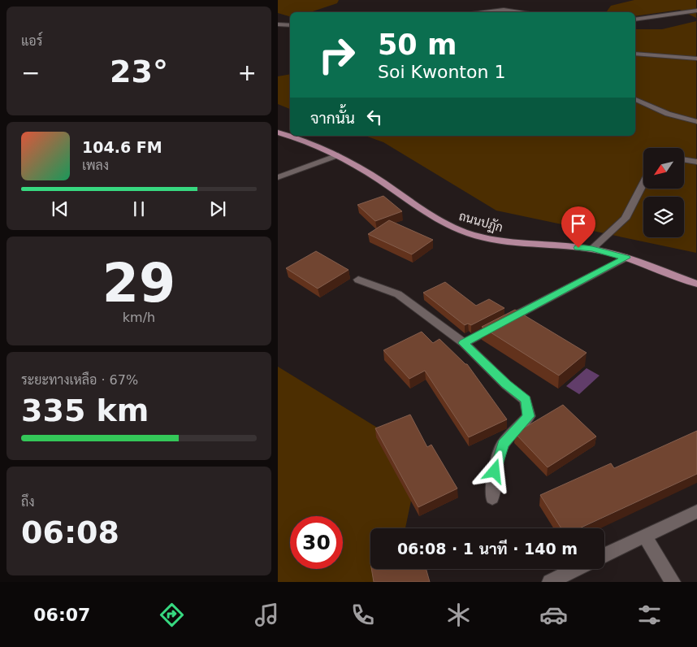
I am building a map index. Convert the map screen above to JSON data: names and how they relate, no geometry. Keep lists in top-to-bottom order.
{
  "streets": {
    "main road": ["ถนนปฏัก"]
  },
  "north": "bottom left",
  "page": {
    "tile": [
      "แอร์",
      ["29", "km/h"],
      ["ระยะทางเหลือ · 67%", "335 km"],
      ["ถึง", "06:08"]
    ],
    "turn": ["50 m", "Soi Kwonton 1"],
    "heat": ["−", "23°", "+"],
    "then": "จากนั้น",
    "song": ["104.6 FM", "เพลง"],
    "limit": "30",
    "trip": "06:08 · 1 นาที · 140 m",
    "tabs": "06:07"
  }
}
